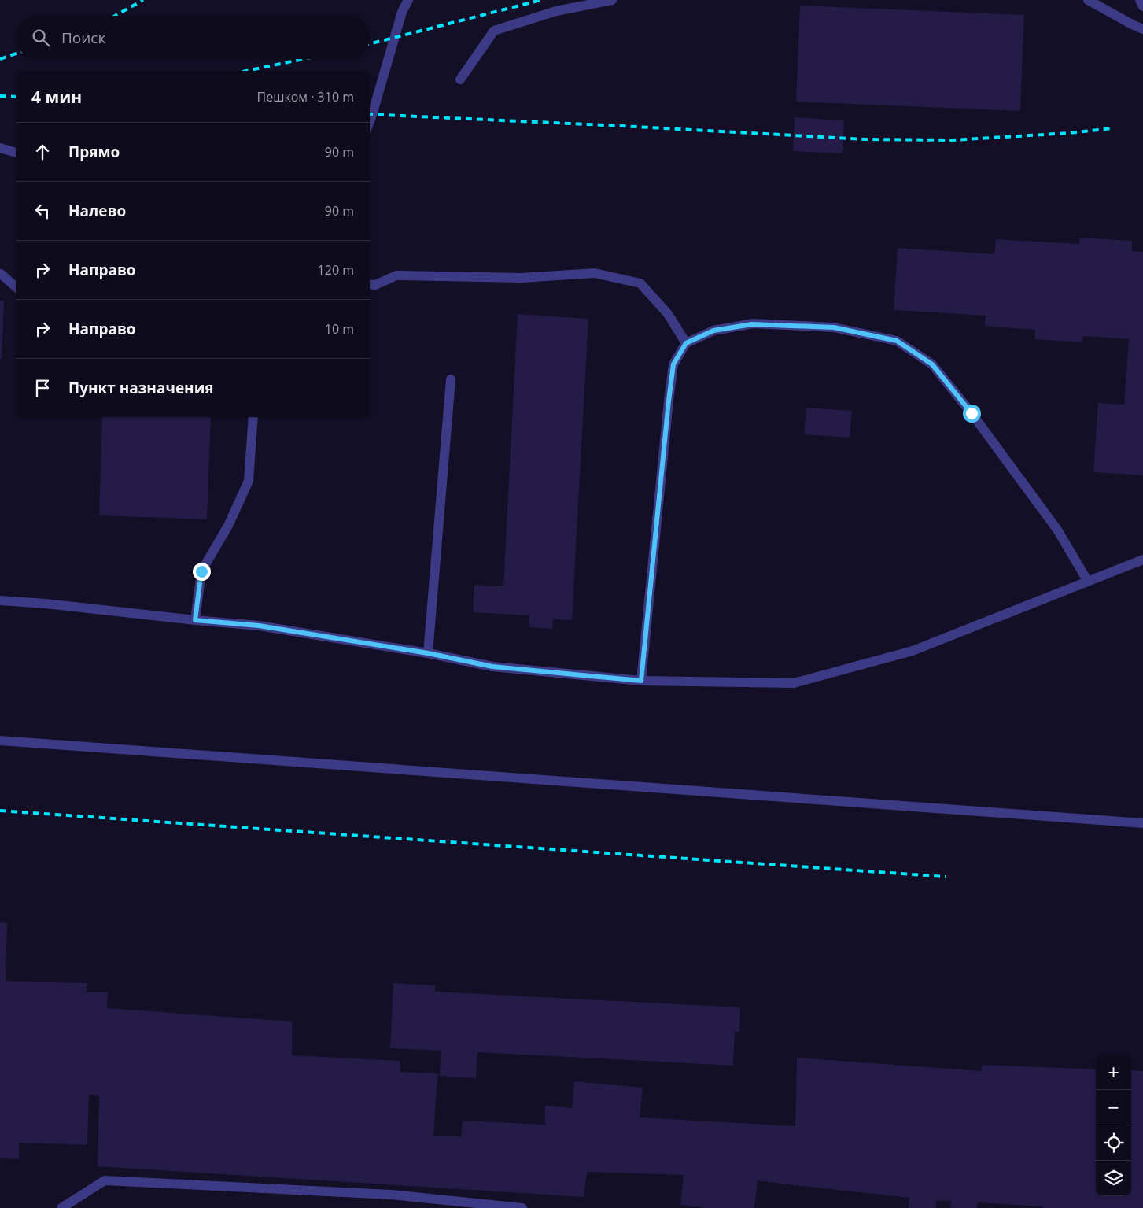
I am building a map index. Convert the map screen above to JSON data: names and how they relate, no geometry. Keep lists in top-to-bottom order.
{
  "page": {
    "search": "Поиск",
    "heading": ["4 мин", "Пешком · 310 m"],
    "list": [
      ["Прямо", "90 m"],
      ["Налево", "90 m"],
      ["Направо", "120 m"],
      ["Направо", "10 m"],
      "Пункт назначения"
    ],
    "map_buttons": ["+", "−"]
  }
}
